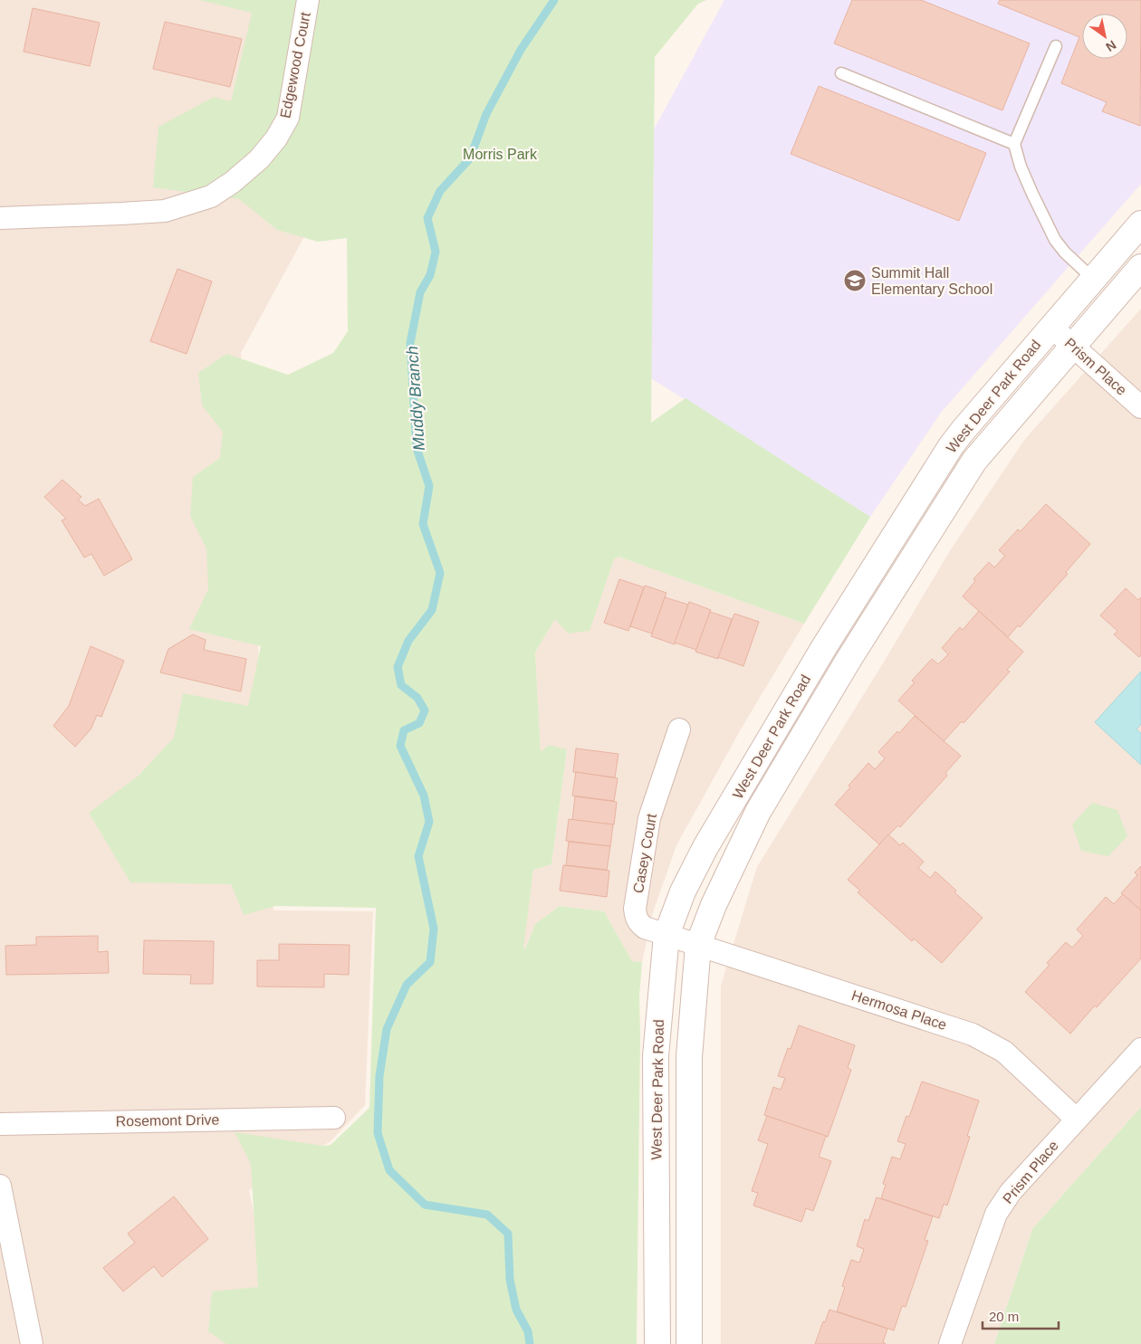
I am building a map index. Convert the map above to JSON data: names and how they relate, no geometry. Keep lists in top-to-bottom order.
{
  "streets": {
    "street": [
      "Edgewood Court",
      "Prism Place",
      "West Deer Park Road",
      "Casey Court",
      "Hermosa Place",
      "Rosemont Drive"
    ]
  },
  "crossings": [
    ["Prism Place", "West Deer Park Road"],
    ["Prism Place", "Hermosa Place"],
    ["West Deer Park Road", "Casey Court"],
    ["West Deer Park Road", "Hermosa Place"],
    ["Casey Court", "Hermosa Place"]
  ],
  "water": ["Muddy Branch"],
  "parks": ["Morris Park"],
  "places": {
    "school or university": ["Summit Hall Elementary School"]
  },
  "scale_bar": "20 m",
  "north": "bottom right"
}
